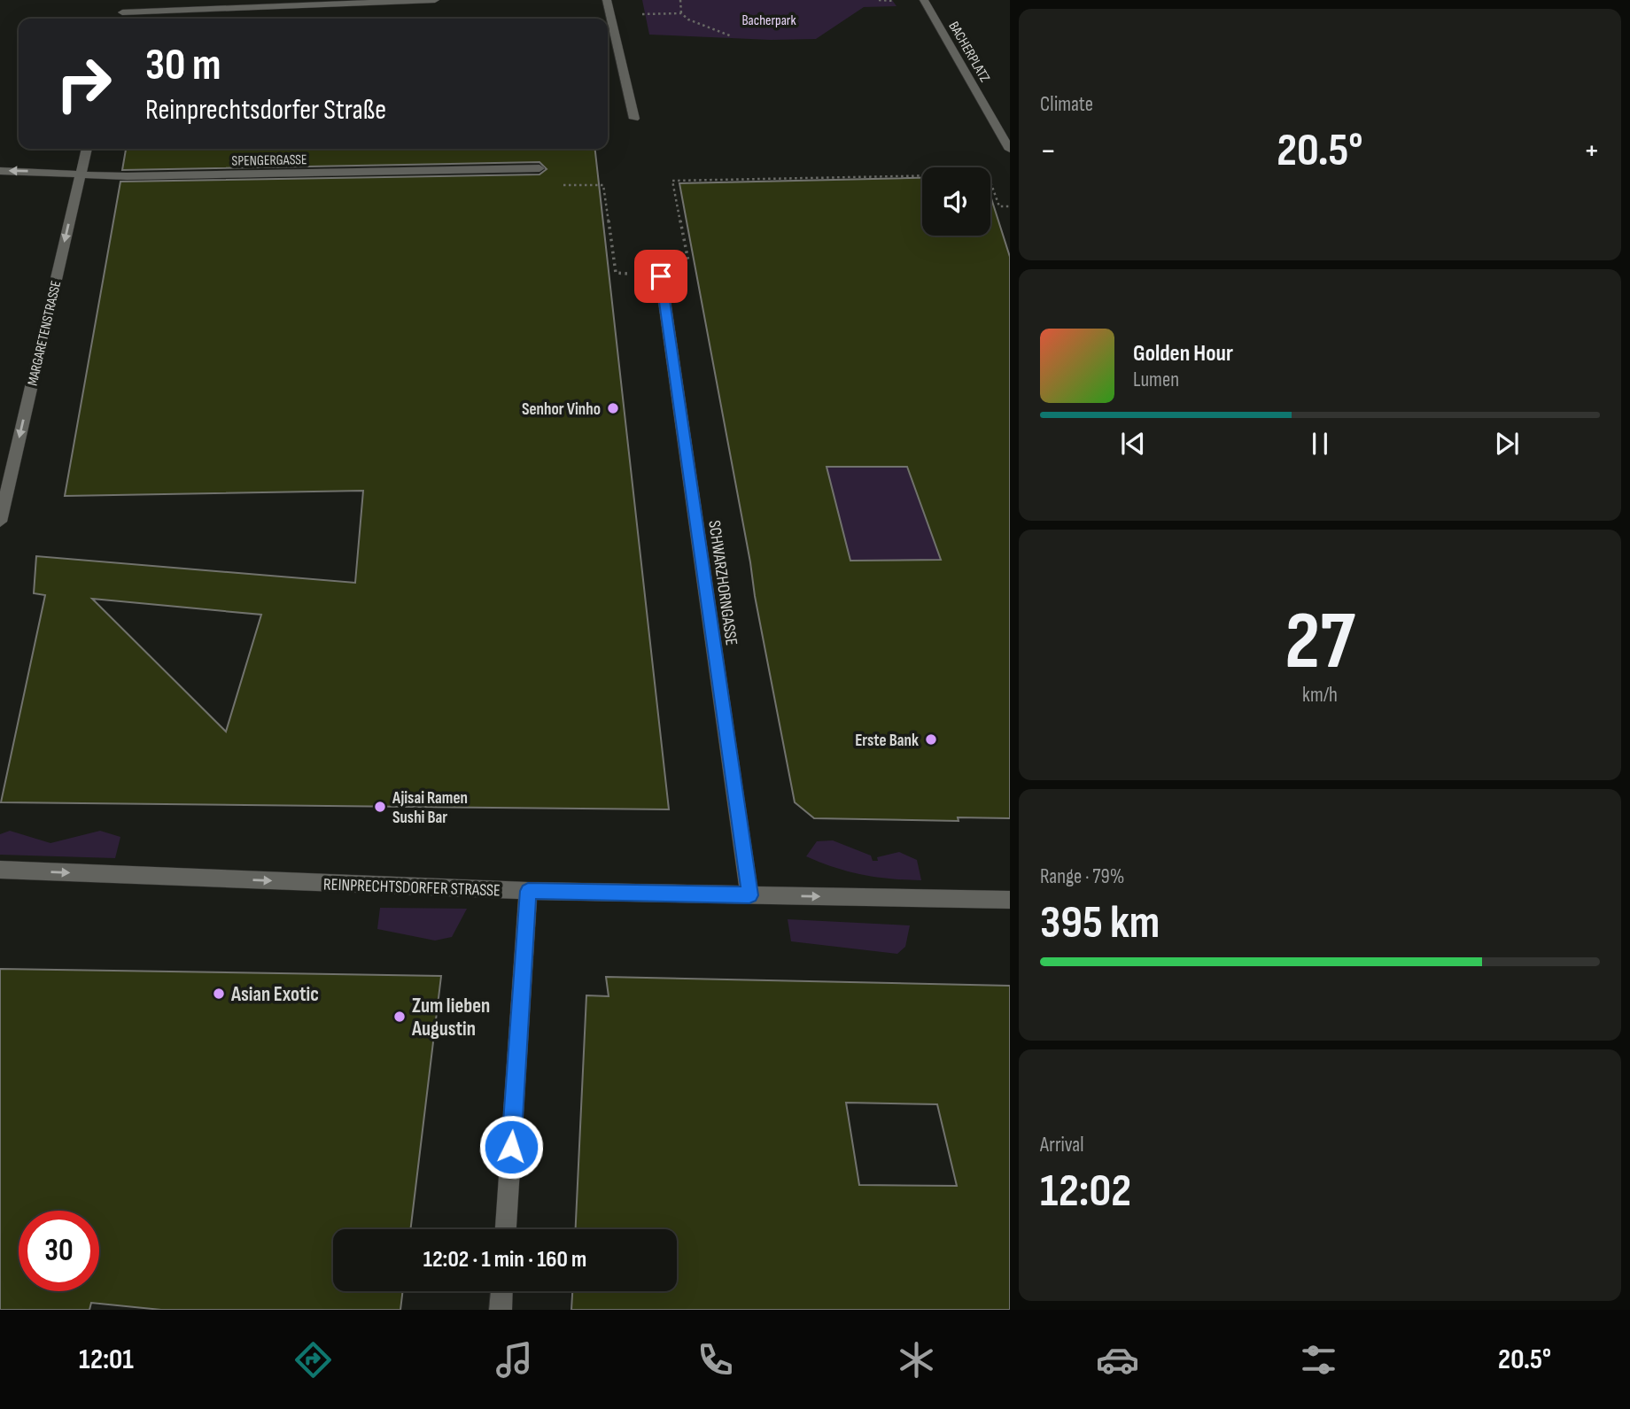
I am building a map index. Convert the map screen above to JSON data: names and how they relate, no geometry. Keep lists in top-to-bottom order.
{
  "streets": {
    "street": [
      "BACHERPLATZ",
      "SPENGERGASSE",
      "MARGARETENSTRASSE",
      "SCHWARZHORNGASSE",
      "REINPRECHTSDORFER STRASSE"
    ]
  },
  "crossings": [
    ["SPENGERGASSE", "MARGARETENSTRASSE"],
    ["SCHWARZHORNGASSE", "REINPRECHTSDORFER STRASSE"]
  ],
  "one_way": ["MARGARETENSTRASSE", "REINPRECHTSDORFER STRASSE"],
  "parks": ["Bacherpark"],
  "places": [
    "Senhor Vinho",
    "Erste Bank",
    "Ajisai Ramen Sushi Bar",
    "Asian Exotic",
    "Zum lieben Augustin"
  ],
  "page": {
    "tile": [
      "Climate",
      ["27", "km/h"],
      ["Range · 79%", "395 km"],
      ["Arrival", "12:02"]
    ],
    "turn": ["30 m", "Reinprechtsdorfer Straße"],
    "heat": ["−", "20.5°", "+"],
    "song": ["Golden Hour", "Lumen"],
    "limit": "30",
    "trip": "12:02 · 1 min · 160 m",
    "tabs": ["12:01", "20.5°"]
  }
}
